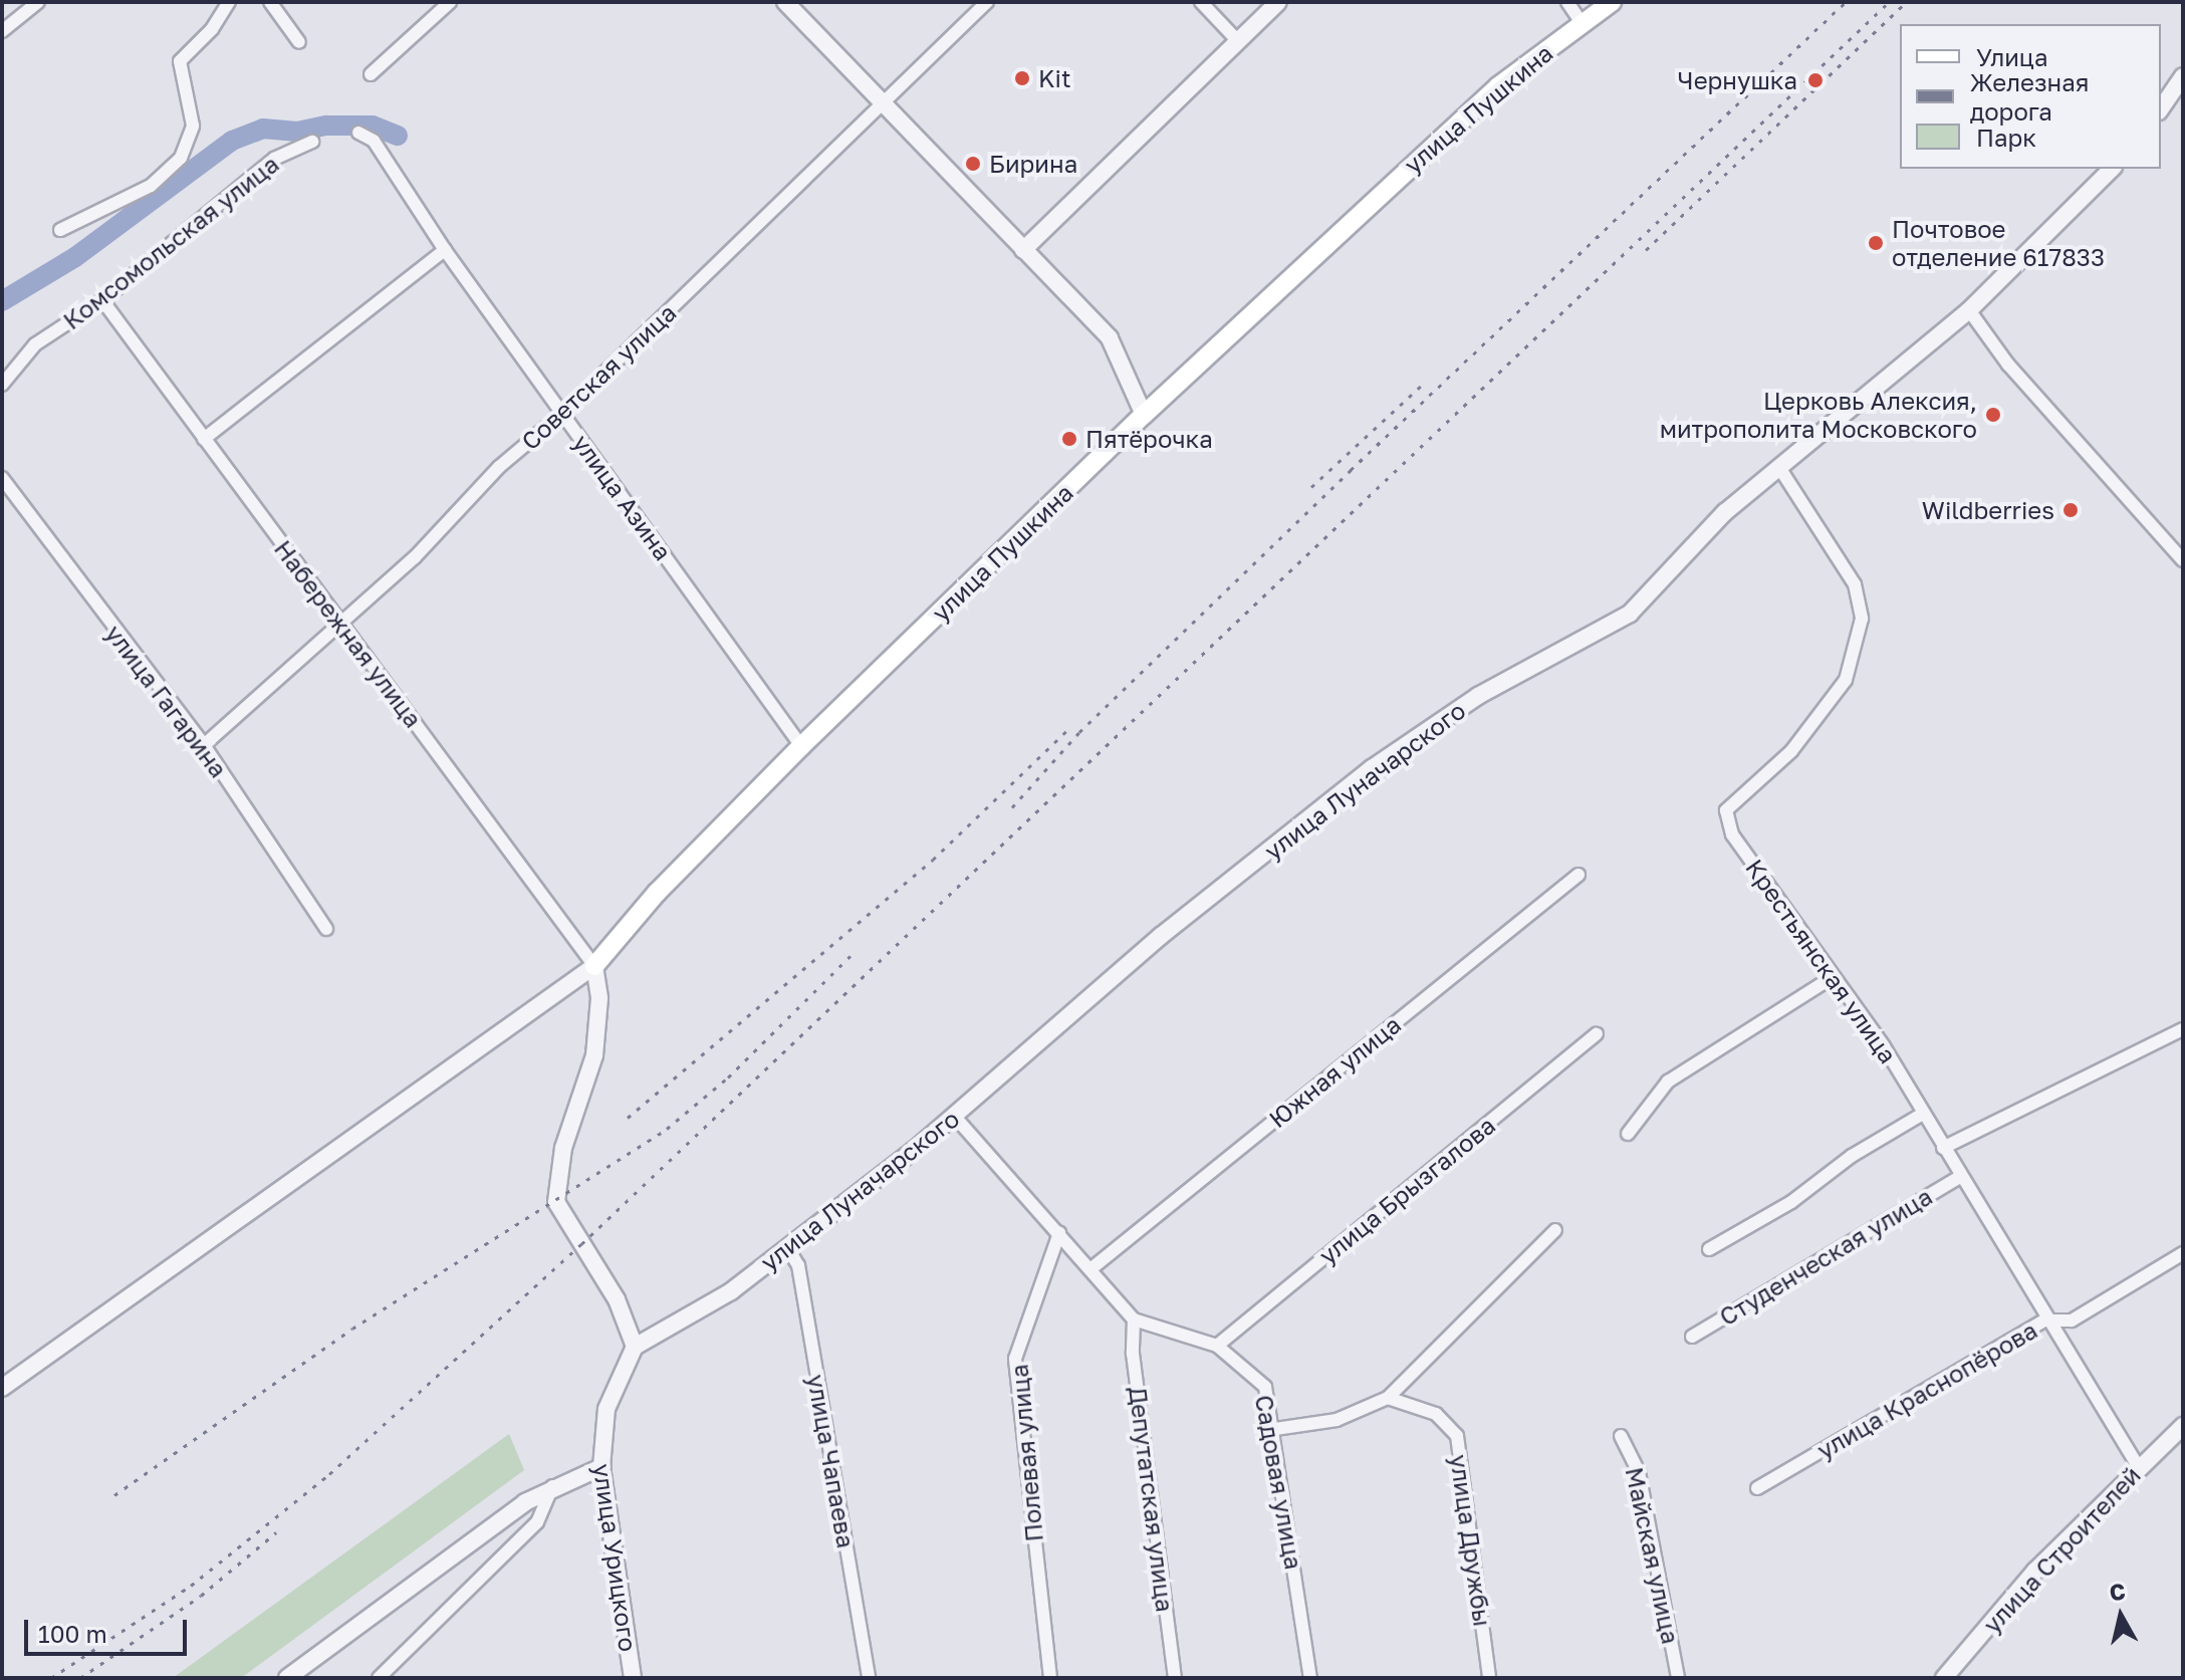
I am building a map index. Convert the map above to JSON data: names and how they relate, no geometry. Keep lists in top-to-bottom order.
{
  "streets": {
    "main road": ["улица Пушкина"],
    "street": [
      "Комсомольская улица",
      "Советская улица",
      "улица Азина",
      "Набережная улица",
      "улица Гагарина",
      "улица Луначарского",
      "Крестьянская улица",
      "Южная улица",
      "улица Брызгалова",
      "Студенческая улица",
      "улица Краснопёрова",
      "Полевая улица",
      "улица Чапаева",
      "Садовая улица",
      "Депутатская улица",
      "улица Дружбы",
      "улица Строителей",
      "Майская улица",
      "улица Урицкого"
    ]
  },
  "crossings": [
    ["улица Пушкина", "улица Азина"],
    ["улица Пушкина", "Набережная улица"],
    ["Комсомольская улица", "Набережная улица"],
    ["Советская улица", "улица Азина"],
    ["Советская улица", "Набережная улица"],
    ["Советская улица", "улица Гагарина"],
    ["улица Луначарского", "Крестьянская улица"],
    ["улица Луначарского", "улица Чапаева"],
    ["улица Луначарского", "улица Урицкого"],
    ["Крестьянская улица", "Студенческая улица"],
    ["Крестьянская улица", "улица Краснопёрова"],
    ["Крестьянская улица", "улица Строителей"],
    ["улица Брызгалова", "Садовая улица"],
    ["Садовая улица", "Депутатская улица"]
  ],
  "places": [
    "Kit",
    "Чернушка",
    "Бирина",
    "Почтовое отделение 617833",
    "Церковь Алексия, митрополита Московского",
    "Пятёрочка",
    "Wildberries"
  ],
  "legend": ["Улица", "Железная дорога", "Парк"],
  "scale_bar": "100 m",
  "north": "top"
}
